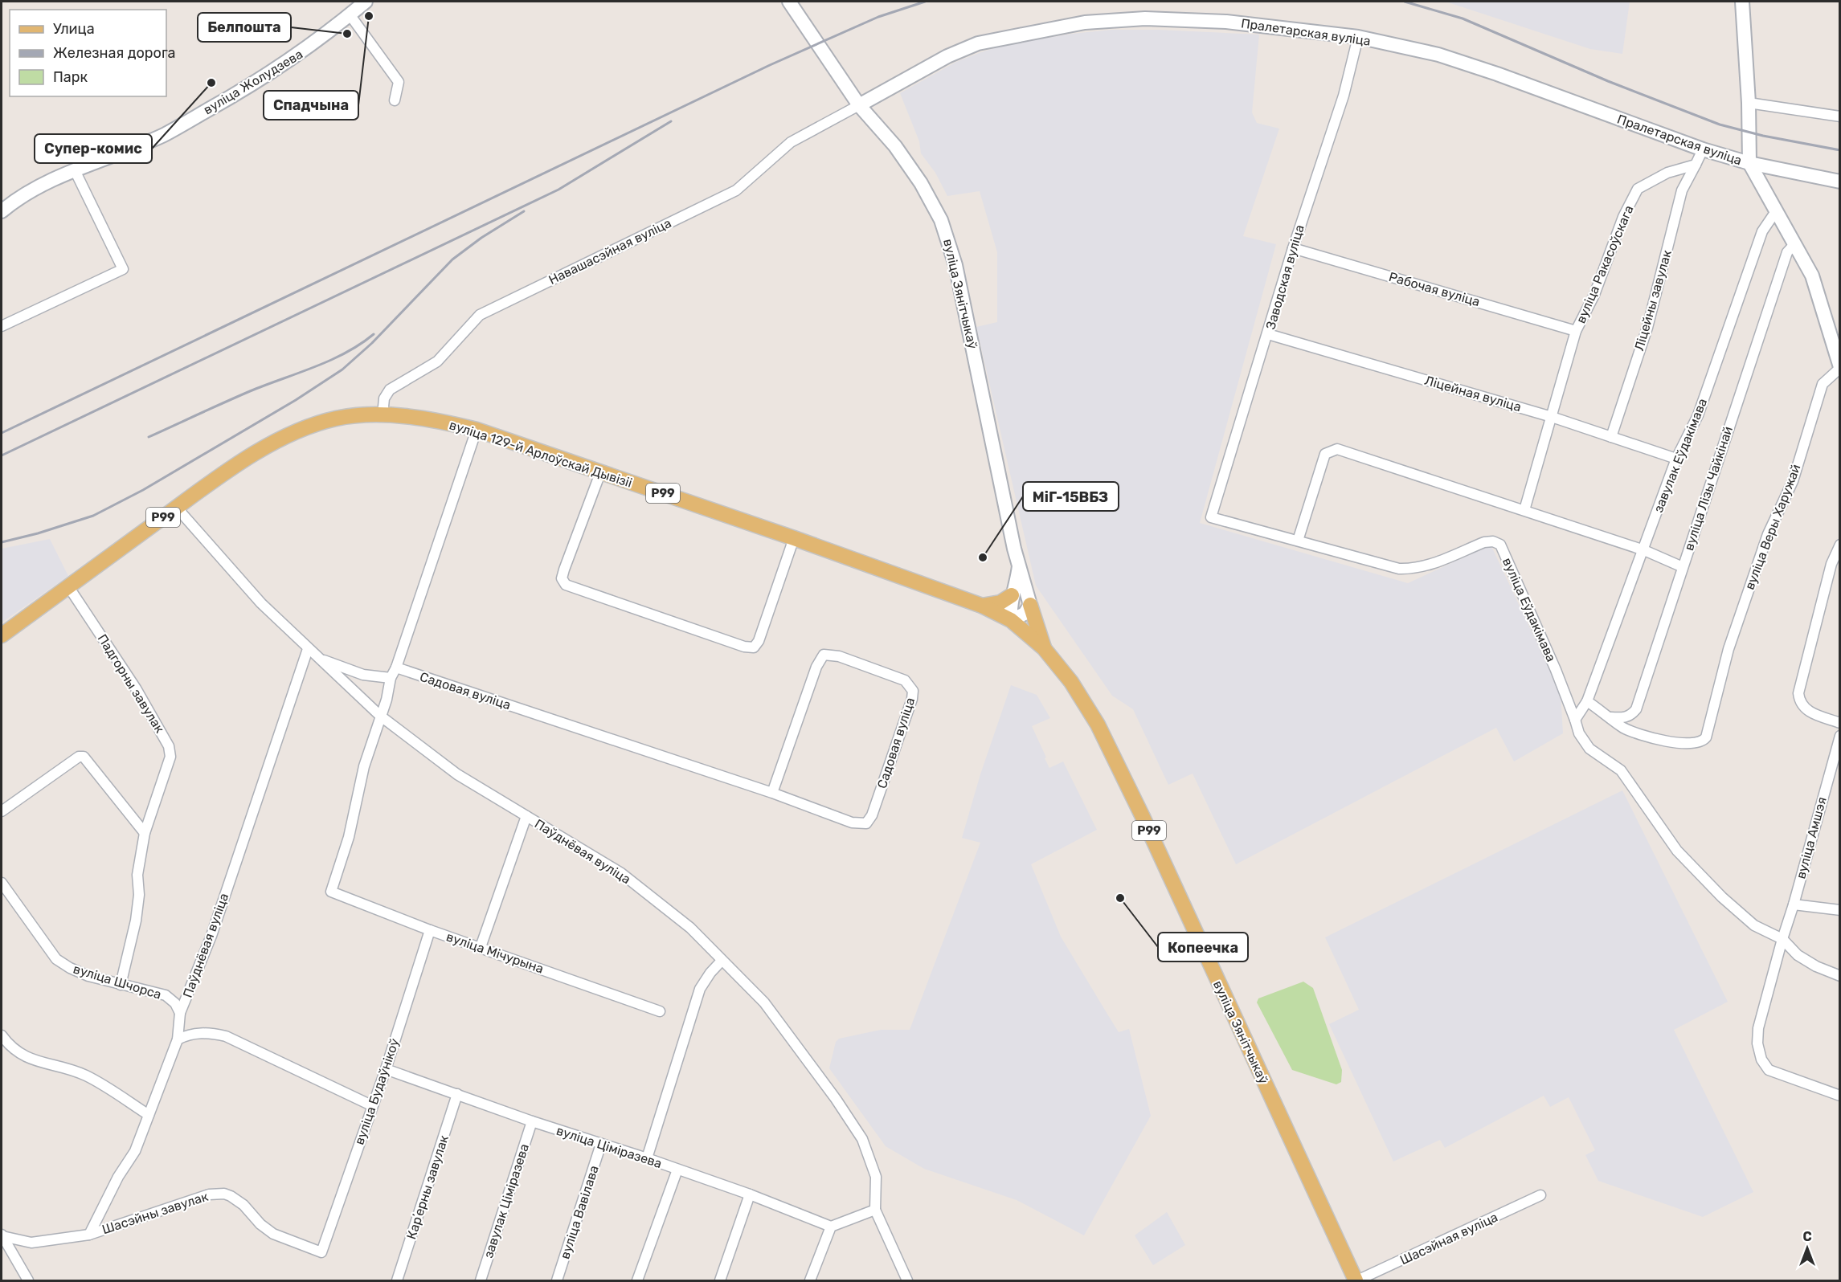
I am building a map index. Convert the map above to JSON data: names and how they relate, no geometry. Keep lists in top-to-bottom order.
{
  "streets": {
    "main road": ["вуліца Зянітчыкаў", "вуліца 129-й Арлоўскай Дывізіі", "Р99"],
    "street": [
      "Пралетарская вуліца",
      "вуліца Жолудзева",
      "Навашасэйная вуліца",
      "вуліца Ракасоўскага",
      "Заводская вуліца",
      "Рабочая вуліца",
      "Ліцейны завулак",
      "Ліцейная вуліца",
      "завулак Еўдакімава",
      "вуліца Лізы Чайкінай",
      "вуліца Веры Харужай",
      "вуліца Еўдакімава",
      "Падгорны завулак",
      "Садовая вуліца",
      "вуліца Амшэя",
      "Паўднёвая вуліца",
      "вуліца Мічурына",
      "вуліца Шчорса",
      "вуліца Будаўнікоў",
      "вуліца Ціміразева",
      "Карʼерны завулак",
      "завулак Ціміразева",
      "вуліца Вавілава",
      "Шасэйны завулак",
      "Шасэйная вуліца"
    ]
  },
  "crossings": [
    ["Пралетарская вуліца", "Навашасэйная вуліца"],
    ["Пралетарская вуліца", "Заводская вуліца"],
    ["Пралетарская вуліца", "вуліца Зянітчыкаў"],
    ["Навашасэйная вуліца", "вуліца Зянітчыкаў"],
    ["Навашасэйная вуліца", "вуліца 129-й Арлоўскай Дывізіі"],
    ["вуліца Ракасоўскага", "Рабочая вуліца"],
    ["вуліца Ракасоўскага", "Ліцейны завулак"],
    ["вуліца Ракасоўскага", "Ліцейная вуліца"],
    ["Заводская вуліца", "Рабочая вуліца"],
    ["Заводская вуліца", "Ліцейная вуліца"],
    ["Заводская вуліца", "вуліца Еўдакімава"],
    ["вуліца Зянітчыкаў", "вуліца 129-й Арлоўскай Дывізіі"],
    ["вуліца Зянітчыкаў", "Шасэйная вуліца"],
    ["Ліцейны завулак", "Ліцейная вуліца"],
    ["Ліцейная вуліца", "завулак Еўдакімава"],
    ["вуліца 129-й Арлоўскай Дывізіі", "Падгорны завулак"],
    ["вуліца 129-й Арлоўскай Дывізіі", "Паўднёвая вуліца"],
    ["вуліца Лізы Чайкінай", "вуліца Веры Харужай"],
    ["Падгорны завулак", "вуліца Шчорса"],
    ["Паўднёвая вуліца", "вуліца Мічурына"],
    ["Паўднёвая вуліца", "вуліца Шчорса"],
    ["Паўднёвая вуліца", "Шасэйны завулак"],
    ["вуліца Мічурына", "вуліца Будаўнікоў"],
    ["вуліца Будаўнікоў", "вуліца Ціміразева"],
    ["вуліца Будаўнікоў", "Шасэйны завулак"],
    ["вуліца Ціміразева", "Карʼерны завулак"],
    ["вуліца Ціміразева", "завулак Ціміразева"],
    ["вуліца Ціміразева", "вуліца Вавілава"]
  ],
  "places": [
    "Спадчына",
    "Белпошта",
    "Супер-комис",
    "МіГ-15ВБЗ",
    "Копеечка"
  ],
  "legend": ["Улица", "Железная дорога", "Парк"],
  "north": "top"
}
